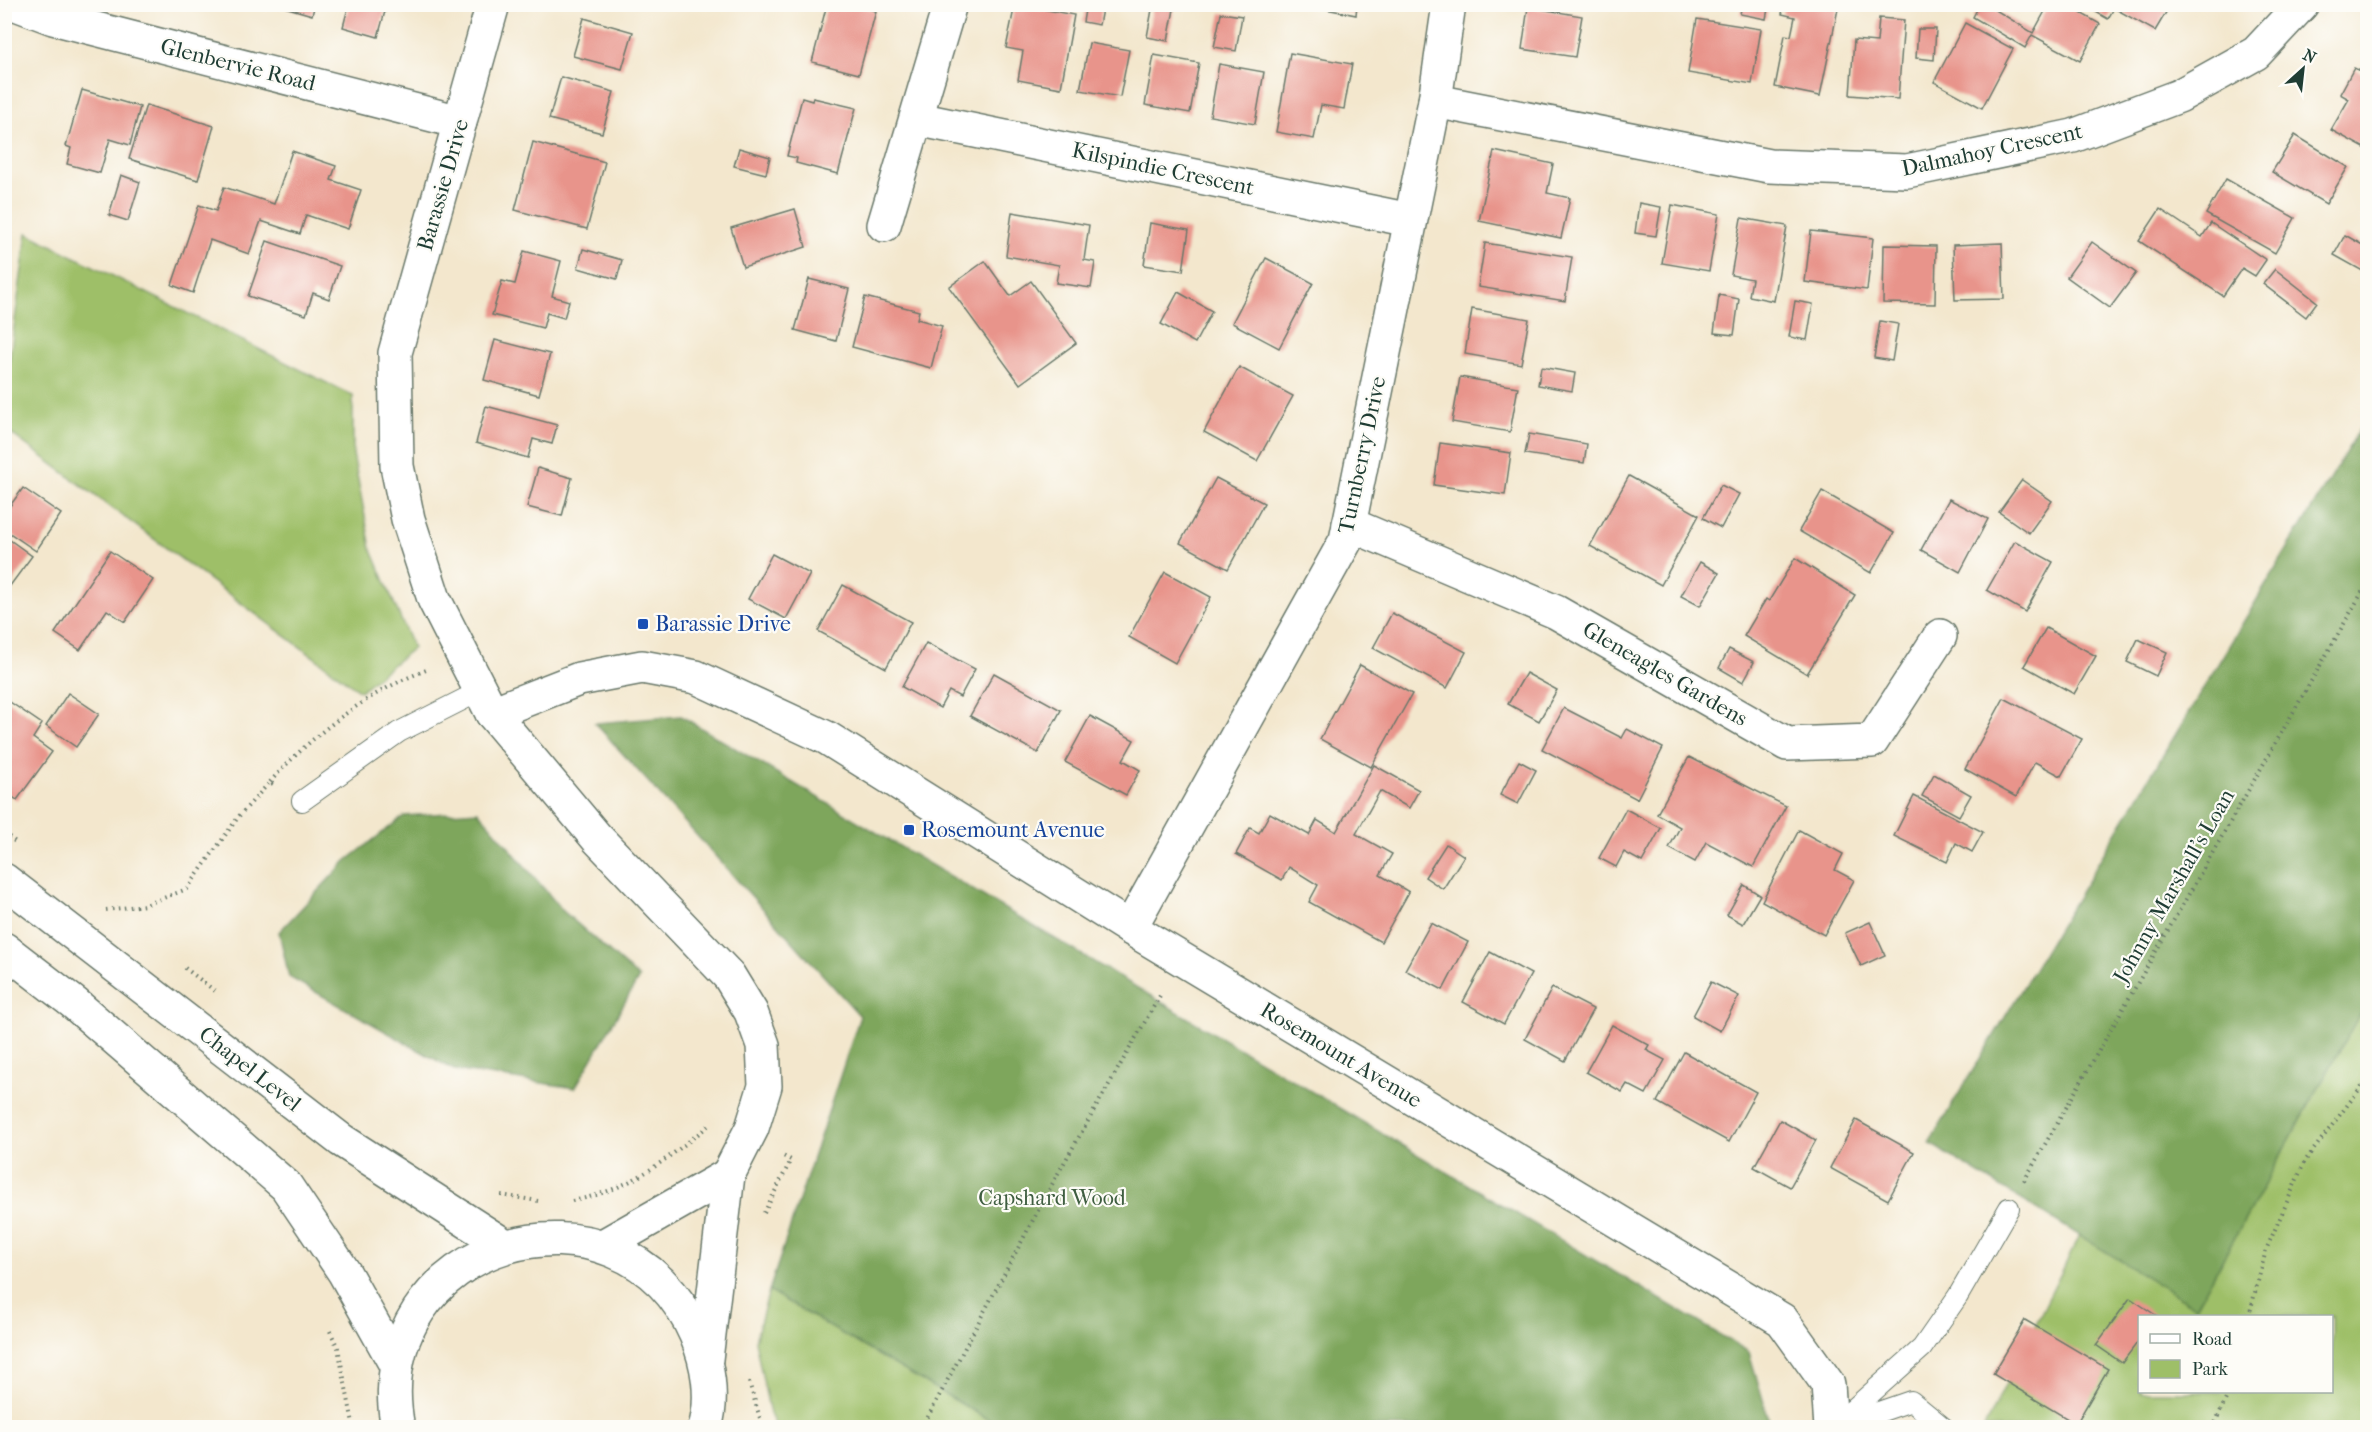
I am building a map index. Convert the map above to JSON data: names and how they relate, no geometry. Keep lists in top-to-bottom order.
{
  "streets": {
    "street": [
      "Glenbervie Road",
      "Dalmahoy Crescent",
      "Kilspindie Crescent",
      "Barassie Drive",
      "Turnberry Drive",
      "Gleneagles Gardens",
      "Rosemount Avenue",
      "Chapel Level"
    ],
    "path": ["Johnny Marshall's Loan"]
  },
  "crossings": [
    ["Glenbervie Road", "Barassie Drive"],
    ["Dalmahoy Crescent", "Turnberry Drive"],
    ["Kilspindie Crescent", "Turnberry Drive"],
    ["Barassie Drive", "Rosemount Avenue"],
    ["Turnberry Drive", "Gleneagles Gardens"],
    ["Turnberry Drive", "Rosemount Avenue"]
  ],
  "parks": ["Capshard Wood"],
  "places": {
    "transit": ["Barassie Drive", "Rosemount Avenue"]
  },
  "legend": ["Road", "Park"],
  "north": "top right"
}
